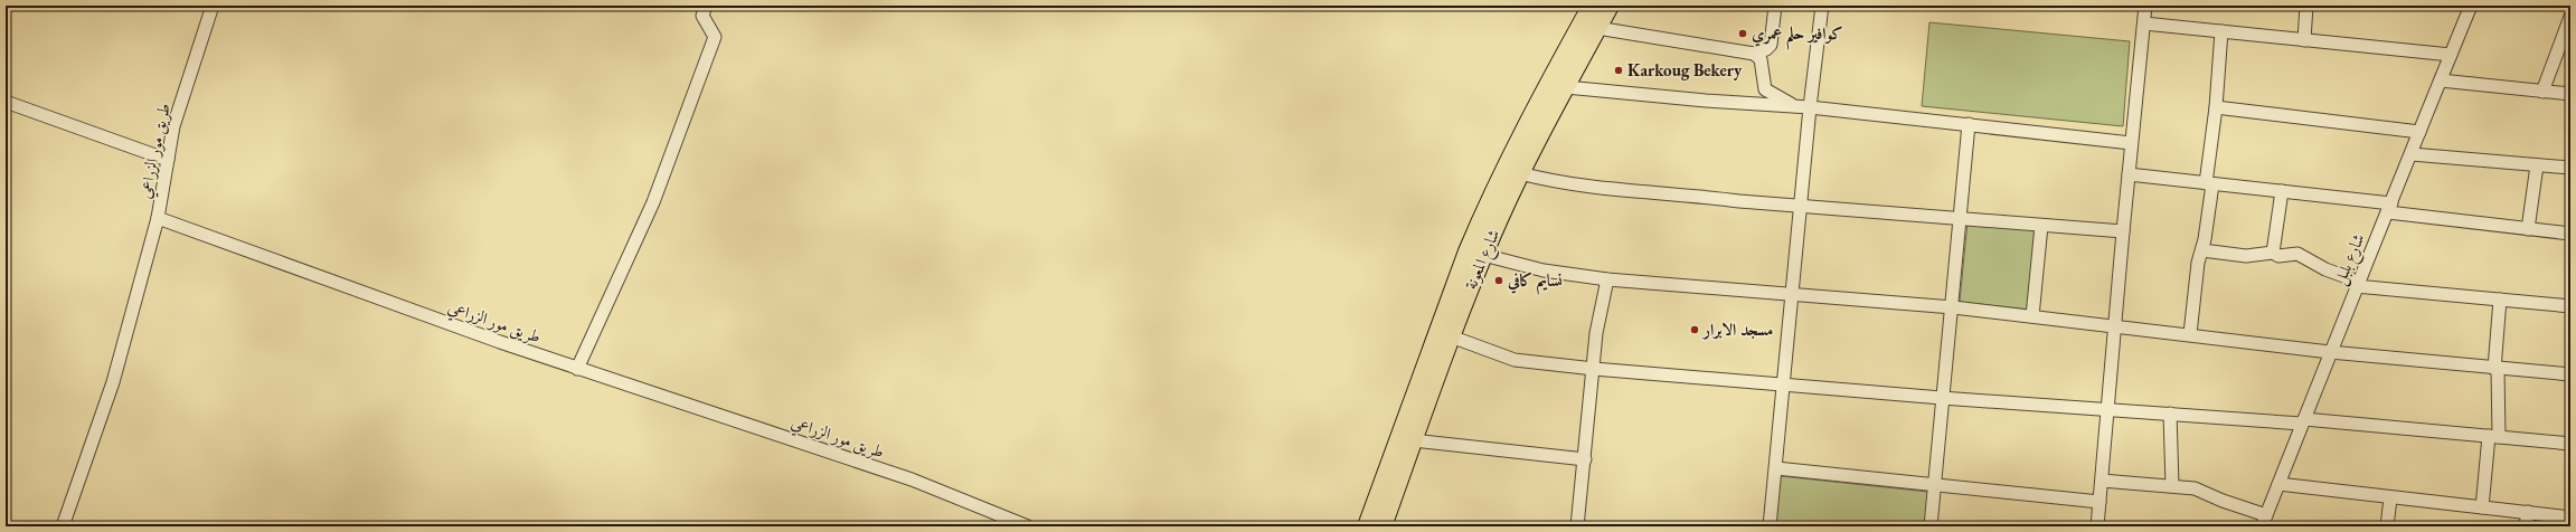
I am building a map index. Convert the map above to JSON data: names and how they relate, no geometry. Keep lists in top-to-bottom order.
{
  "streets": {
    "highway": ["شارع المعونة"],
    "street": ["طريق مور الزراعي", "شارع بلبل"]
  },
  "places": [
    "كوافير حلم عمري",
    "Karkoug Bekery",
    "نسايم كافي",
    "مسجد الابرار"
  ]
}
